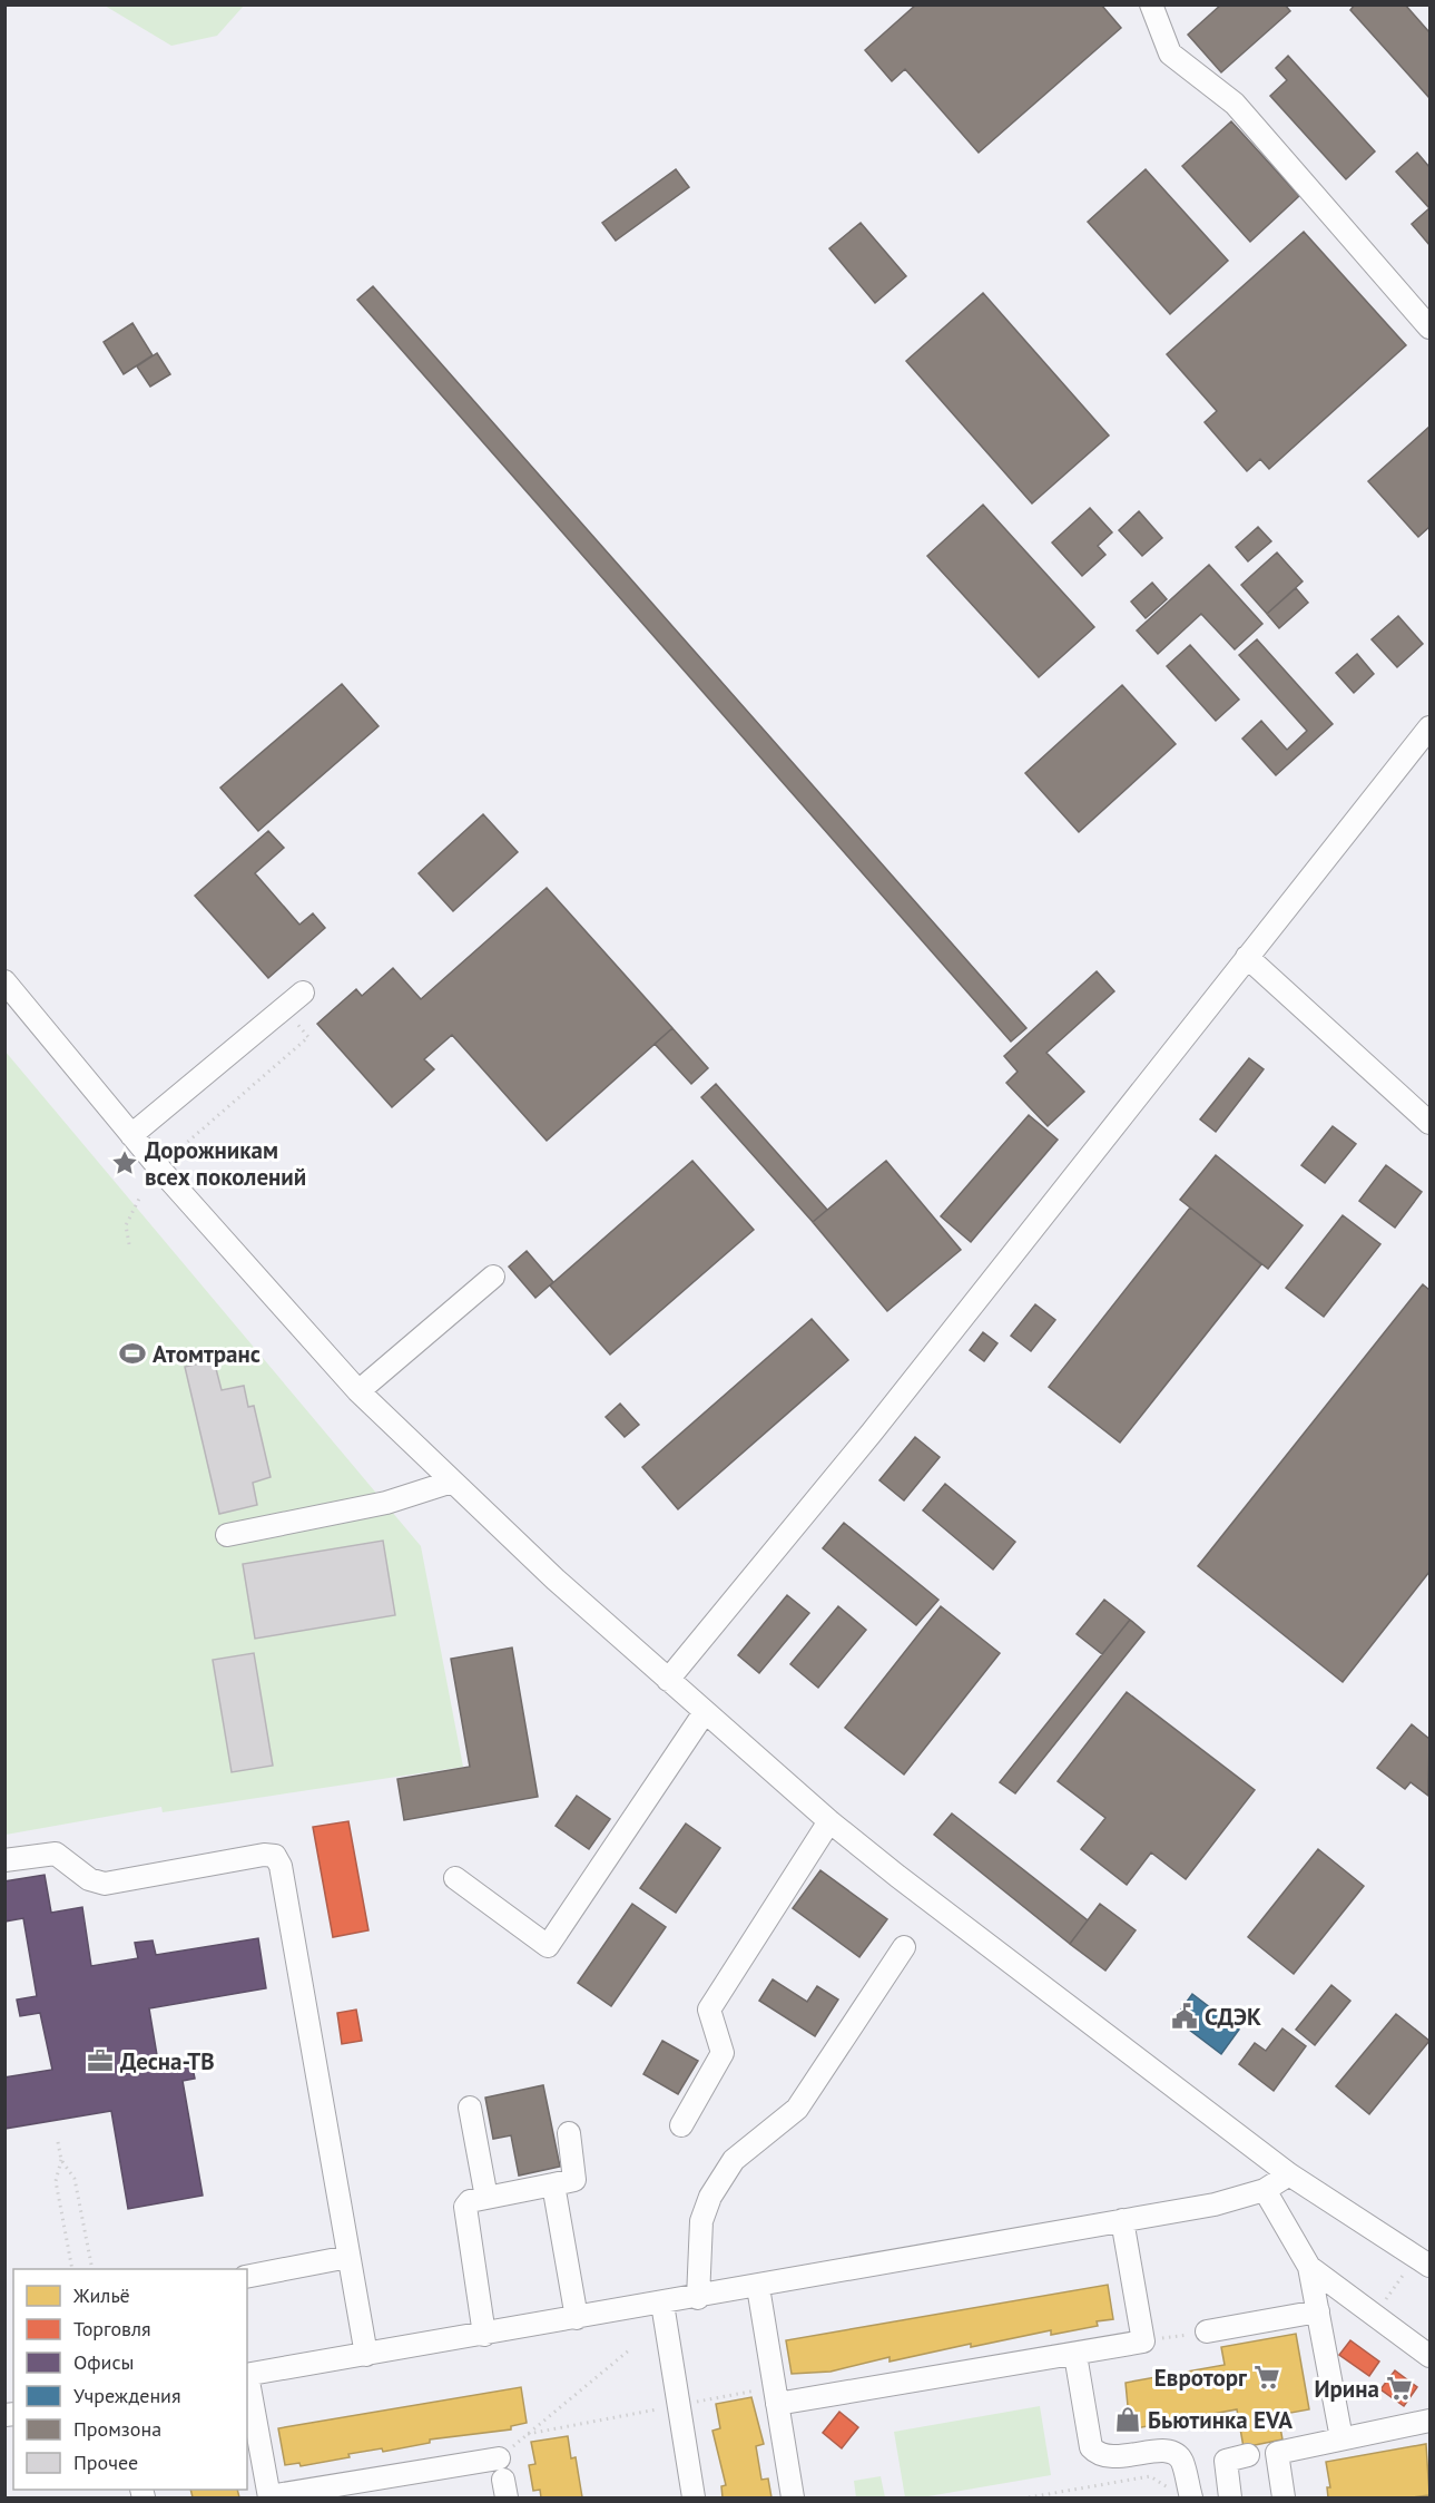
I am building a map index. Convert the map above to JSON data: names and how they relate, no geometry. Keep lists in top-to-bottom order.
{
  "places": {
    "place": ["Дорожникам всех поколений"],
    "sports": ["Атомтранс"],
    "public building": ["СДЭК"],
    "office": ["Десна-ТВ"],
    "supermarket": ["Евроторг", "Ирина"],
    "shop": ["Бьютинка EVA"]
  },
  "legend": [
    "Жильё",
    "Торговля",
    "Офисы",
    "Учреждения",
    "Промзона",
    "Прочее"
  ]
}
